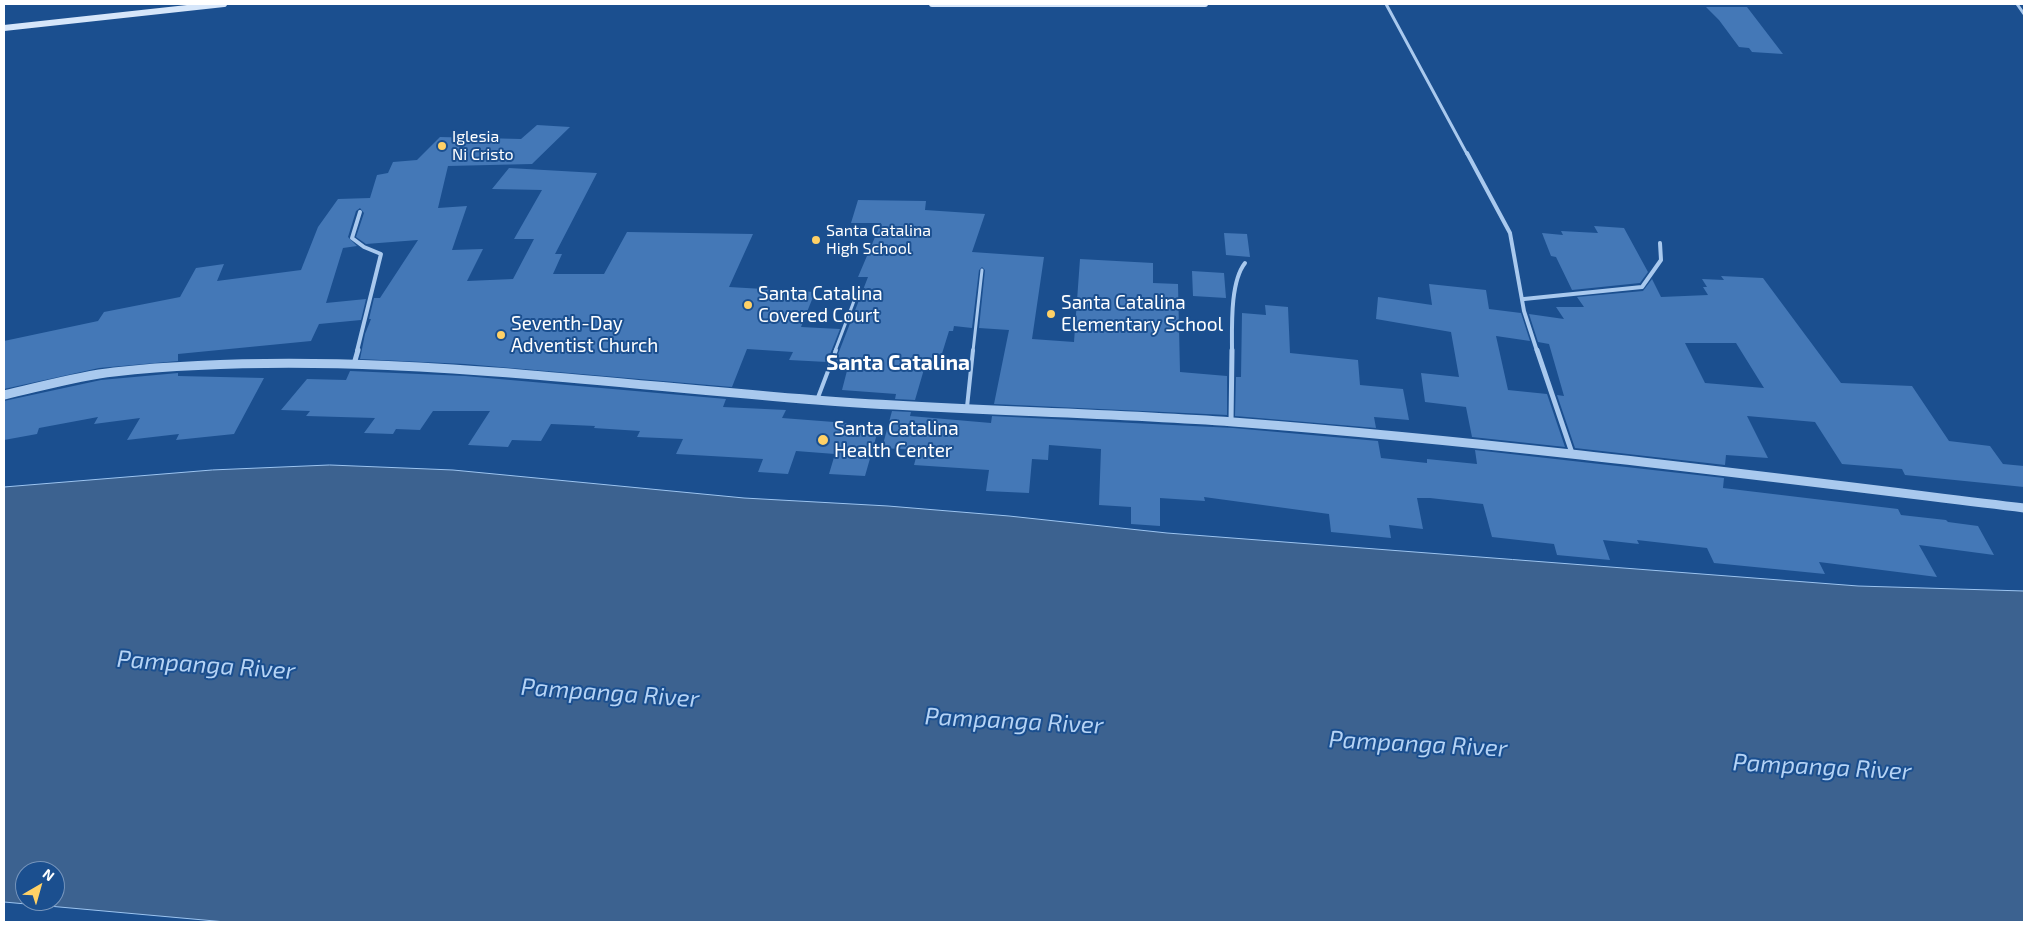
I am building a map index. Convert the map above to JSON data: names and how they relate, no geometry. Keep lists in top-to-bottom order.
{
  "districts": ["Santa Catalina"],
  "water": ["Pampanga River"],
  "places": [
    "Iglesia Ni Cristo",
    "Santa Catalina High School",
    "Santa Catalina Covered Court",
    "Santa Catalina Elementary School",
    "Seventh-Day Adventist Church",
    "Santa Catalina Health Center"
  ],
  "north": "top right"
}
